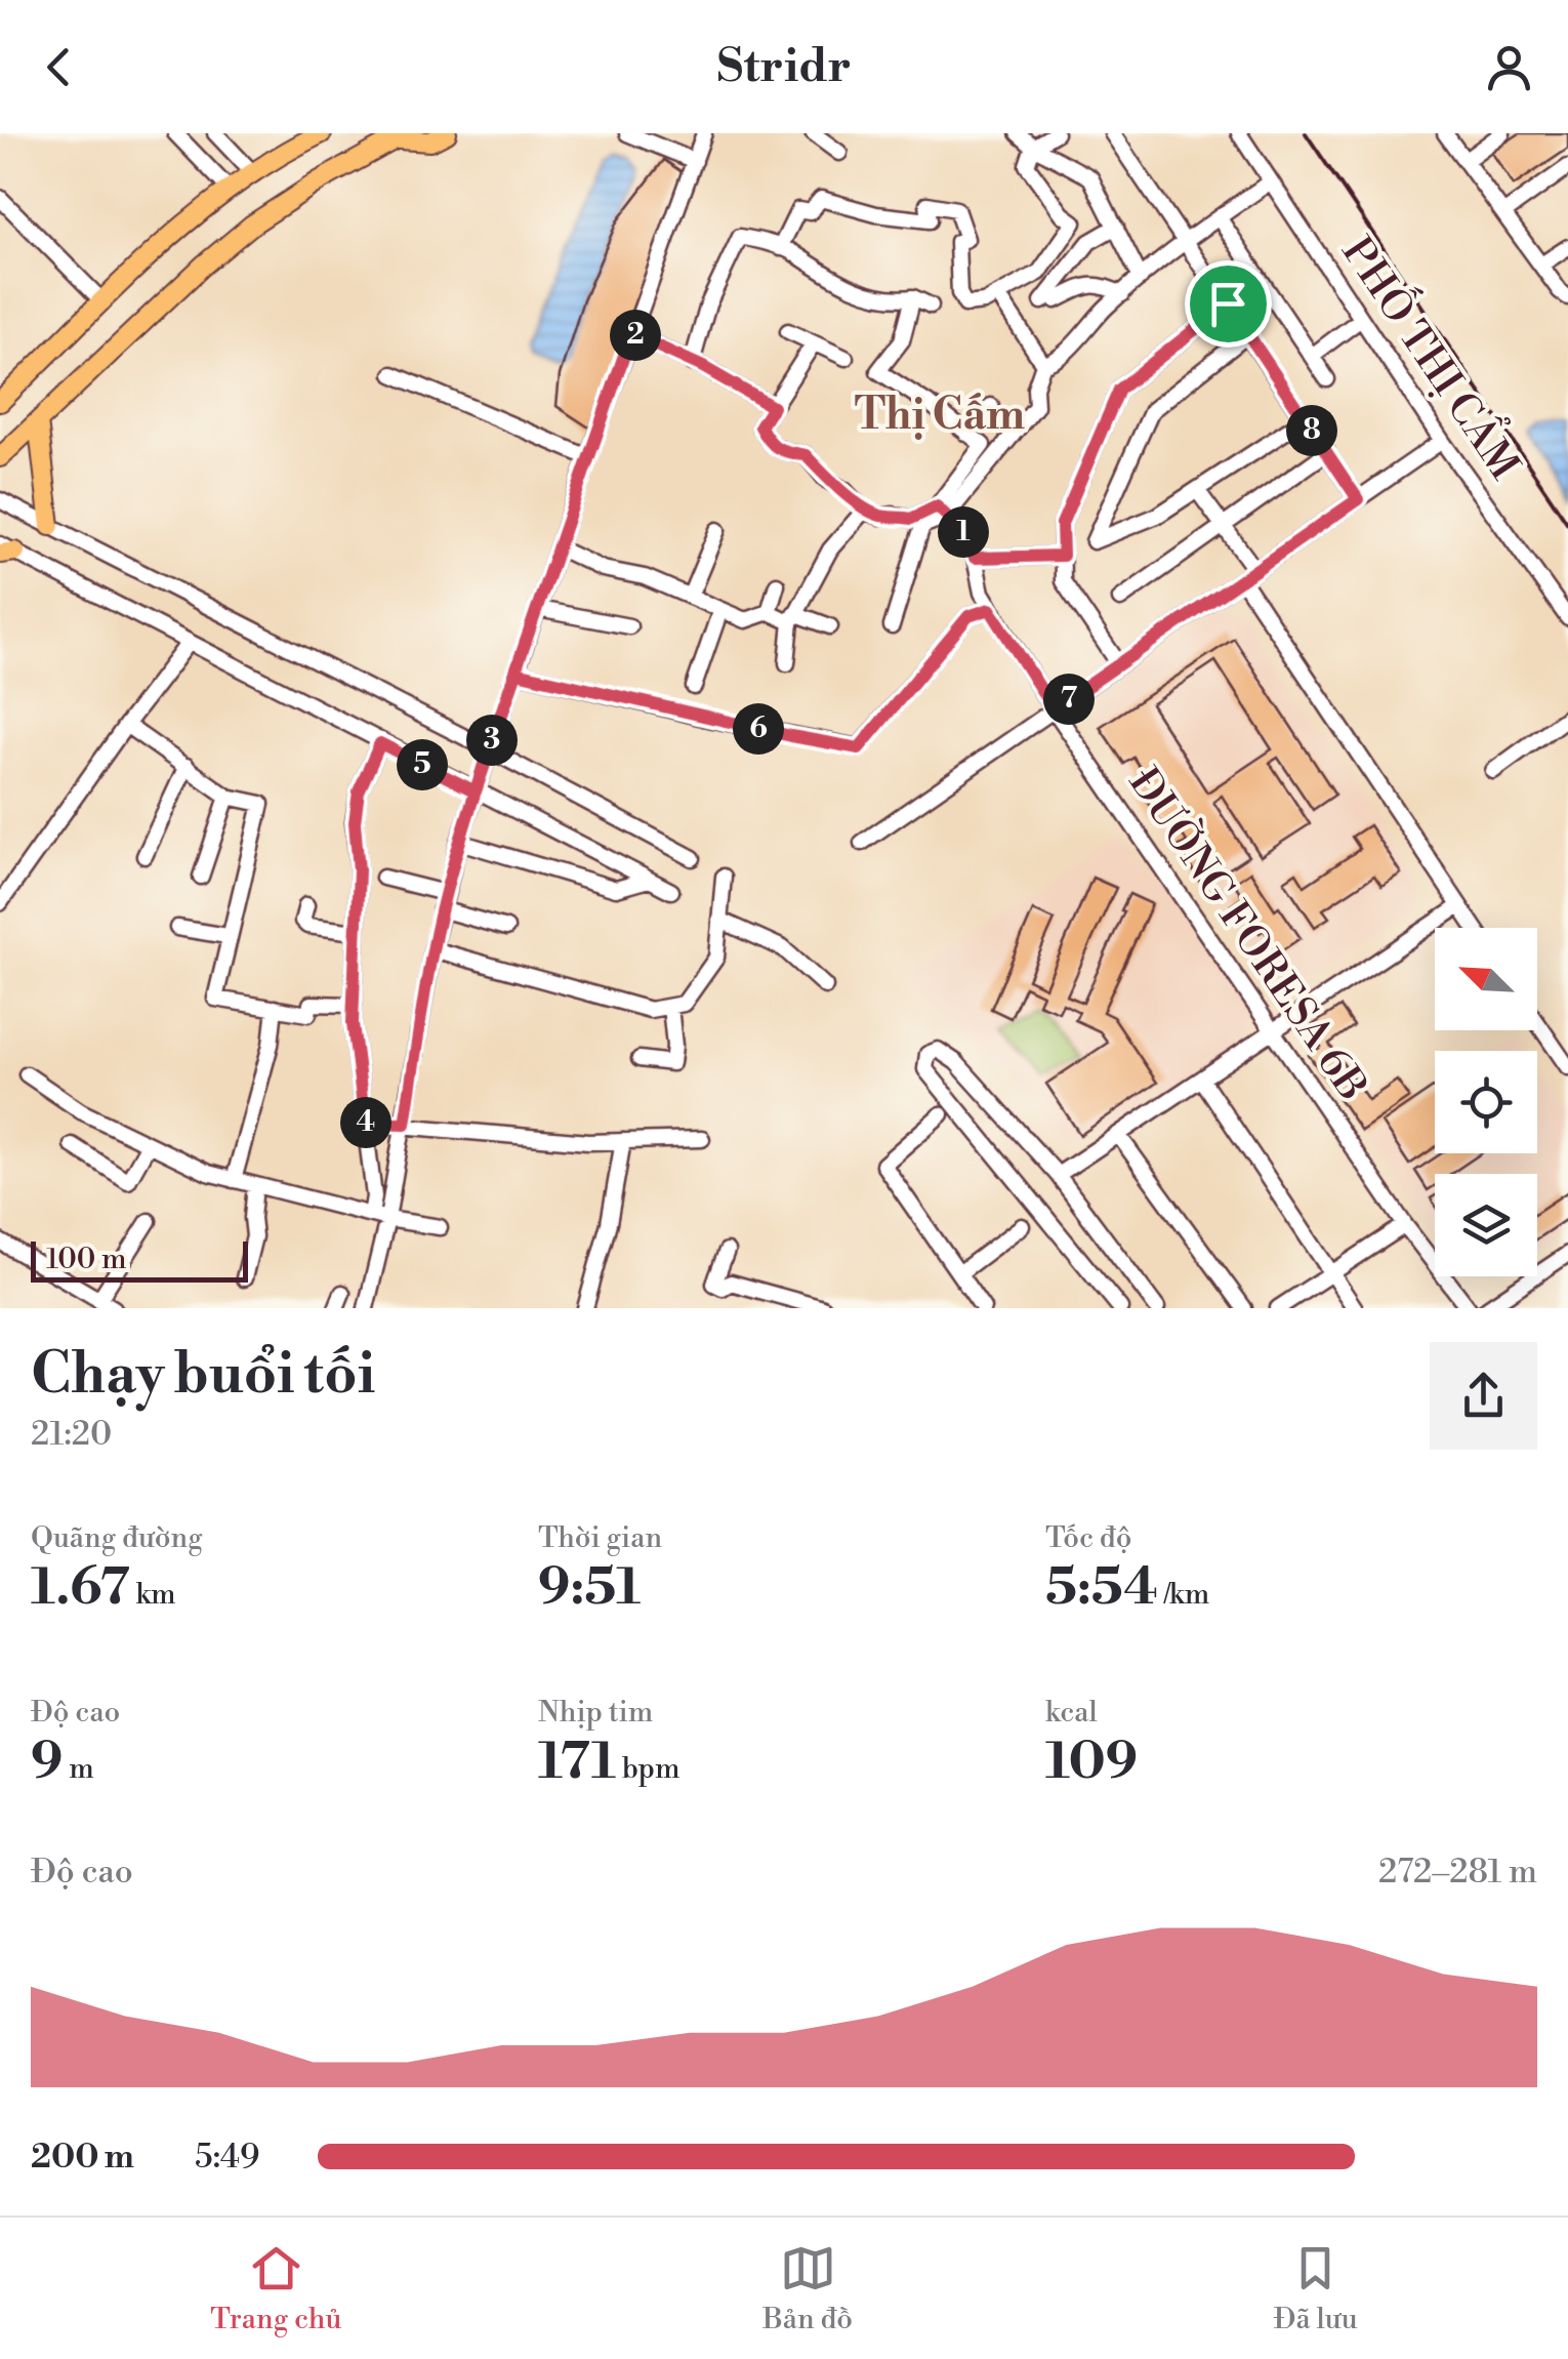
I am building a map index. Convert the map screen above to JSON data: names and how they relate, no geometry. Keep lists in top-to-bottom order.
{
  "streets": {
    "street": ["PHỐ THỊ CẨM", "ĐƯỜNG FORESA 6B"]
  },
  "districts": ["Thị Cấm"],
  "scale_bar": "100 m",
  "north": "top left",
  "page": {
    "header": "Stridr",
    "pins": [
      "2",
      "8",
      "1",
      "7",
      "6",
      "3",
      "5",
      "4"
    ],
    "scale": "100 m",
    "heading": ["Chạy buổi tối", "21:20"],
    "stats": [
      ["Quãng đường", "1.67 km"],
      ["Thời gian", "9:51"],
      ["Tốc độ", "5:54 /km"],
      ["Độ cao", "9 m"],
      ["Nhịp tim", "171 bpm"],
      ["kcal", "109"]
    ],
    "chart": ["Độ cao", "272–281 m"],
    "list": [
      {
        "name": "200 m",
        "note": "5:49"
      }
    ],
    "tabs": ["Trang chủ", "Bản đồ", "Đã lưu"]
  }
}
